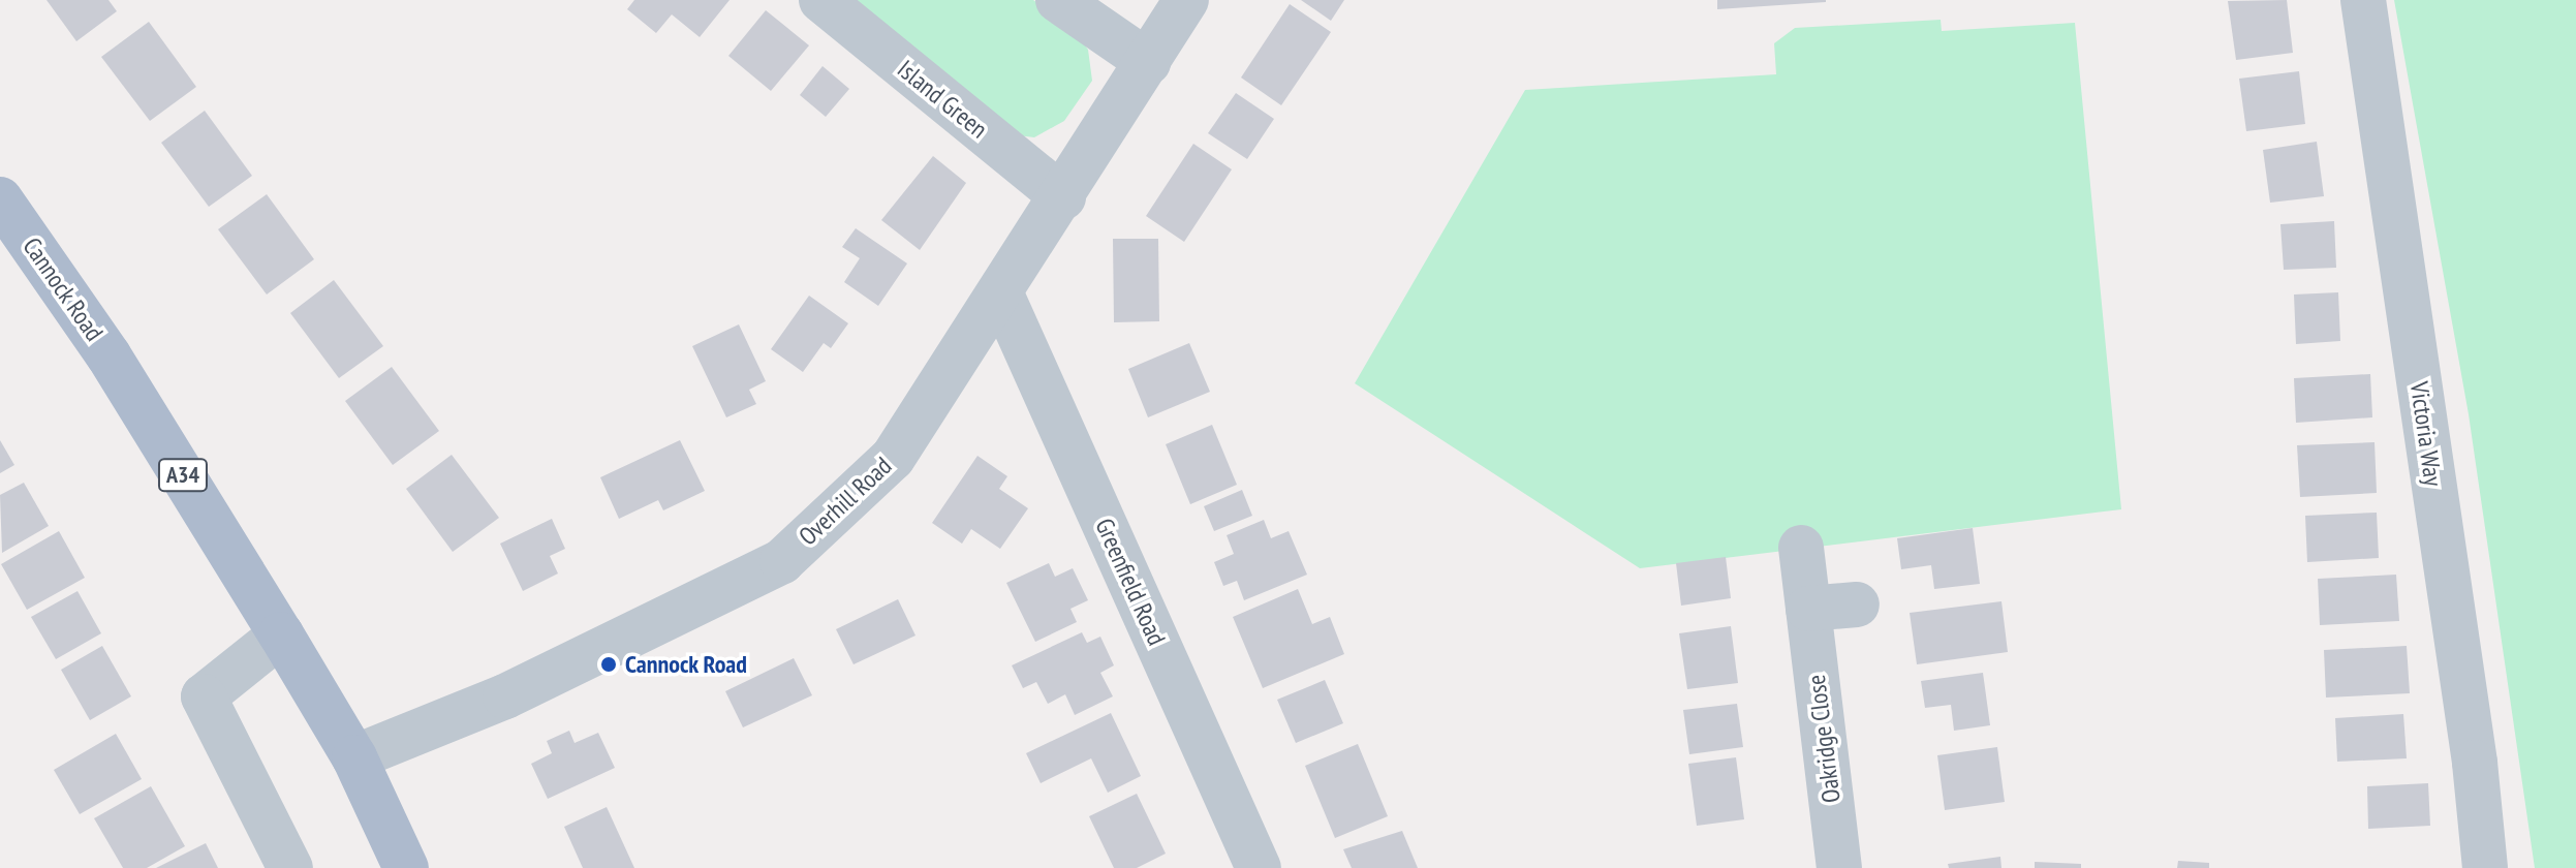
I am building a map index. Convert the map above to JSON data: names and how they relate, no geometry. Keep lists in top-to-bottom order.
{
  "streets": {
    "main road": ["Cannock Road", "A34"],
    "street": [
      "Island Green",
      "Victoria Way",
      "Overhill Road",
      "Greenfield Road",
      "Oakridge Close"
    ]
  },
  "crossings": [
    ["Island Green", "Overhill Road"],
    ["Cannock Road", "Overhill Road"],
    ["Overhill Road", "Greenfield Road"]
  ],
  "places": ["Cannock Road"]
}
